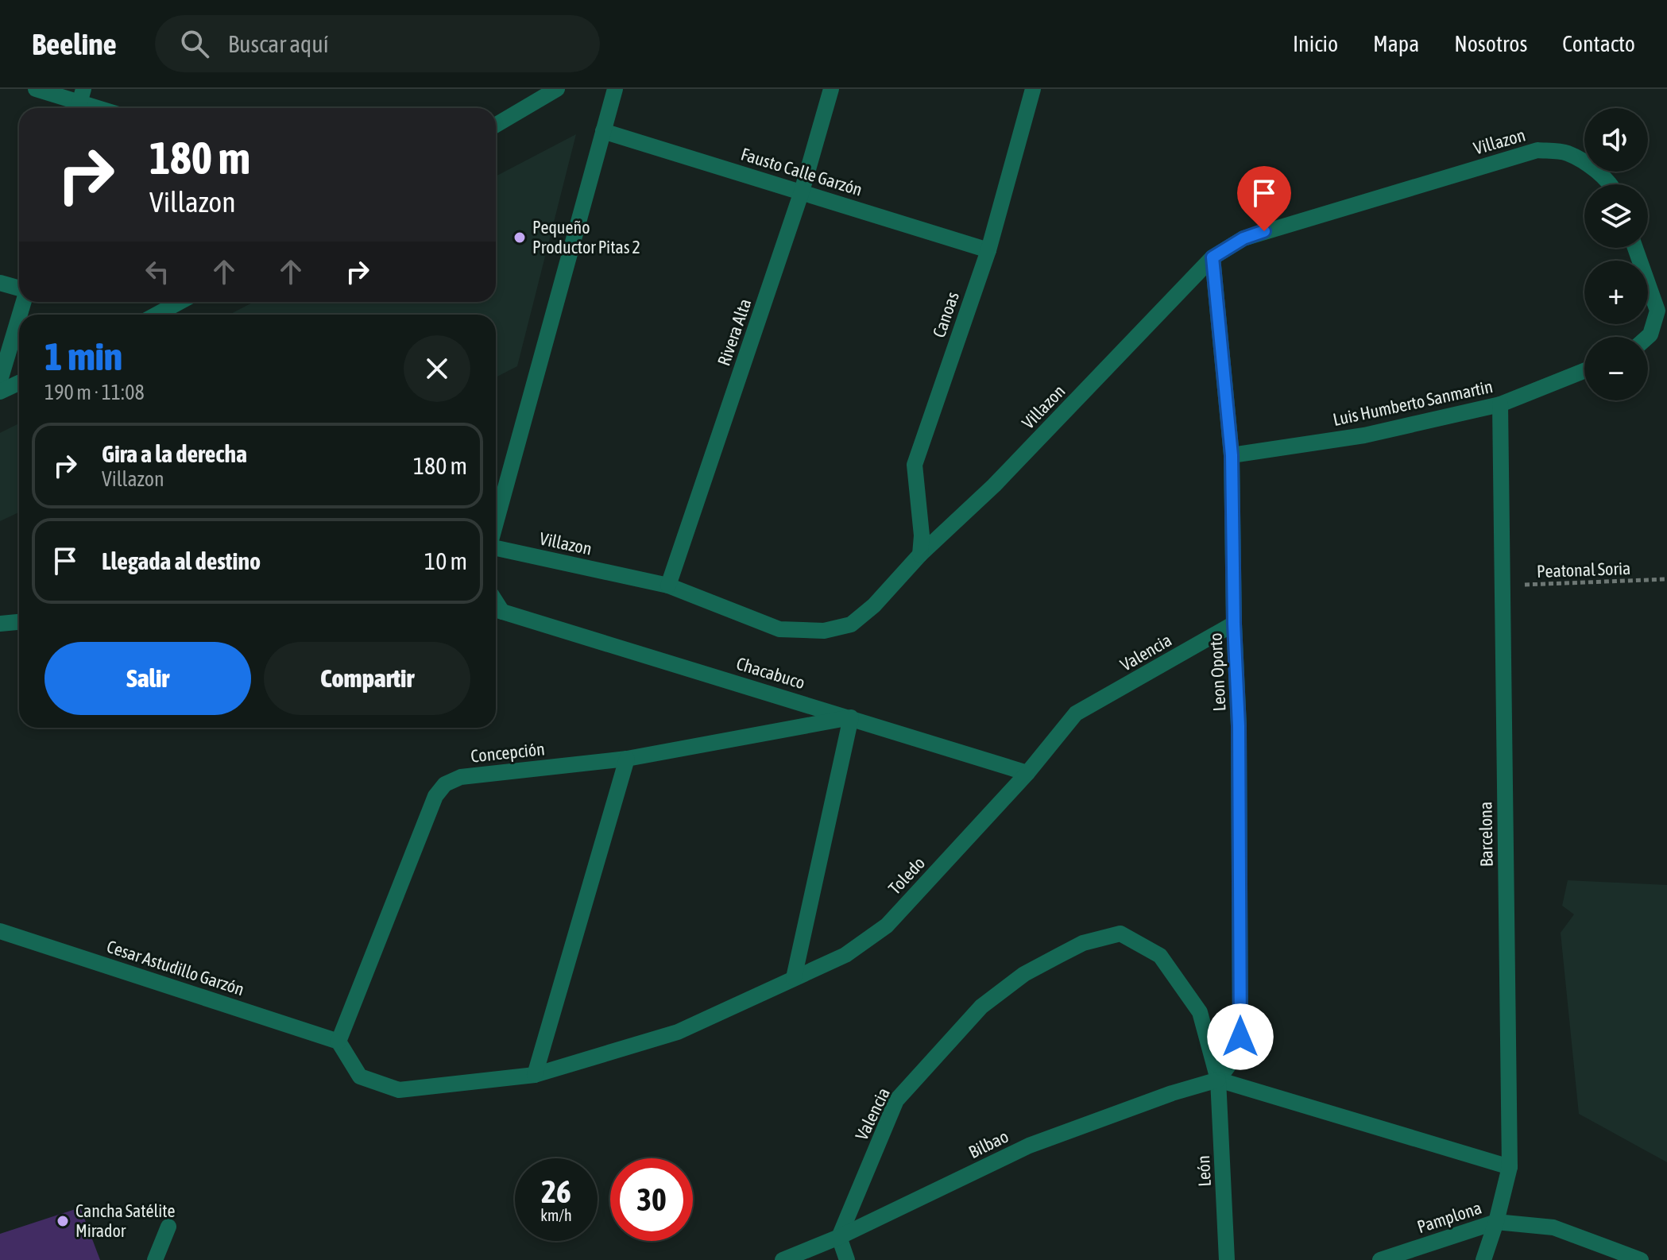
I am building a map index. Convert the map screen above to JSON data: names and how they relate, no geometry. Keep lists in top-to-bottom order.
{
  "streets": {
    "street": [
      "Villazon",
      "Fausto Calle Garzón",
      "Canoas",
      "Rivera Alta",
      "Luis Humberto Sanmartin",
      "Valencia",
      "Leon Oporto",
      "Chacabuco",
      "Concepción",
      "Barcelona",
      "Toledo",
      "Cesar Astudillo Garzón",
      "Bilbao",
      "León",
      "Pamplona"
    ],
    "path": ["Peatonal Soria"]
  },
  "crossings": [
    ["Villazon", "Canoas"],
    ["Villazon", "Rivera Alta"],
    ["Villazon", "Leon Oporto"],
    ["Fausto Calle Garzón", "Canoas"],
    ["Fausto Calle Garzón", "Rivera Alta"],
    ["Luis Humberto Sanmartin", "Leon Oporto"],
    ["Luis Humberto Sanmartin", "Barcelona"],
    ["Peatonal Soria", "Barcelona"],
    ["Valencia", "Leon Oporto"],
    ["Valencia", "Toledo"],
    ["Valencia", "Bilbao"],
    ["Valencia", "León"],
    ["Leon Oporto", "Bilbao"],
    ["Leon Oporto", "León"],
    ["Chacabuco", "Concepción"],
    ["Chacabuco", "Toledo"],
    ["Concepción", "Toledo"],
    ["Concepción", "Cesar Astudillo Garzón"],
    ["Barcelona", "Pamplona"],
    ["Toledo", "Cesar Astudillo Garzón"],
    ["Bilbao", "León"]
  ],
  "places": ["Pequeño Productor Pitas 2", "Cancha Satélite Mirador"],
  "page": {
    "header": "Beeline",
    "search": "Buscar aquí",
    "nav": [
      "Inicio",
      "Mapa",
      "Nosotros",
      "Contacto"
    ],
    "map_buttons": ["+", "−"],
    "turn": ["180 m", "Villazon"],
    "heading": ["1 min", "190 m · 11:08"],
    "list": [
      {
        "name": "Gira a la derecha",
        "note": "Villazon",
        "value": "180 m"
      },
      {
        "name": "Llegada al destino",
        "value": "10 m"
      }
    ],
    "buttons": ["Salir", "Compartir"],
    "speed": "26 km/h",
    "limit": "30"
  }
}
